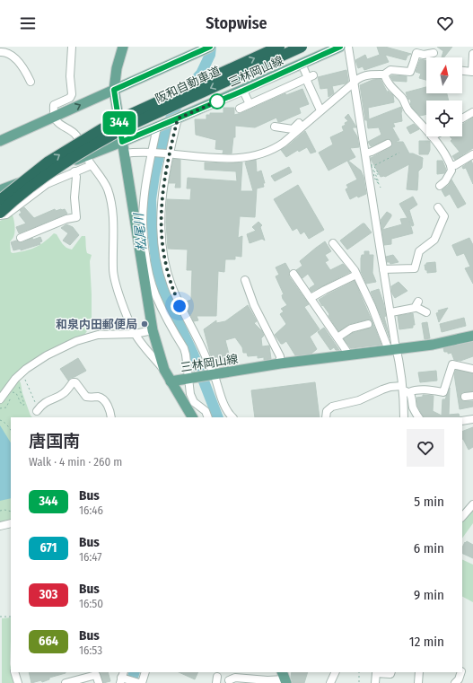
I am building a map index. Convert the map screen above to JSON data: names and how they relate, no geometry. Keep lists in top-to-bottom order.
{
  "streets": {
    "highway": ["阪和自動車道"],
    "main road": ["三林岡山線"]
  },
  "water": ["松尾川"],
  "places": ["和泉内田郵便局"],
  "lines": ["bus line 344"],
  "north": "top",
  "page": {
    "header": "Stopwise",
    "on_map": "344",
    "heading": ["唐国南", "Walk · 4 min · 260 m"],
    "list": [
      {
        "mark": "344",
        "name": "Bus",
        "note": "16:46",
        "value": "5 min"
      },
      {
        "mark": "671",
        "name": "Bus",
        "note": "16:47",
        "value": "6 min"
      },
      {
        "mark": "303",
        "name": "Bus",
        "note": "16:50",
        "value": "9 min"
      },
      {
        "mark": "664",
        "name": "Bus",
        "note": "16:53",
        "value": "12 min"
      }
    ]
  }
}
